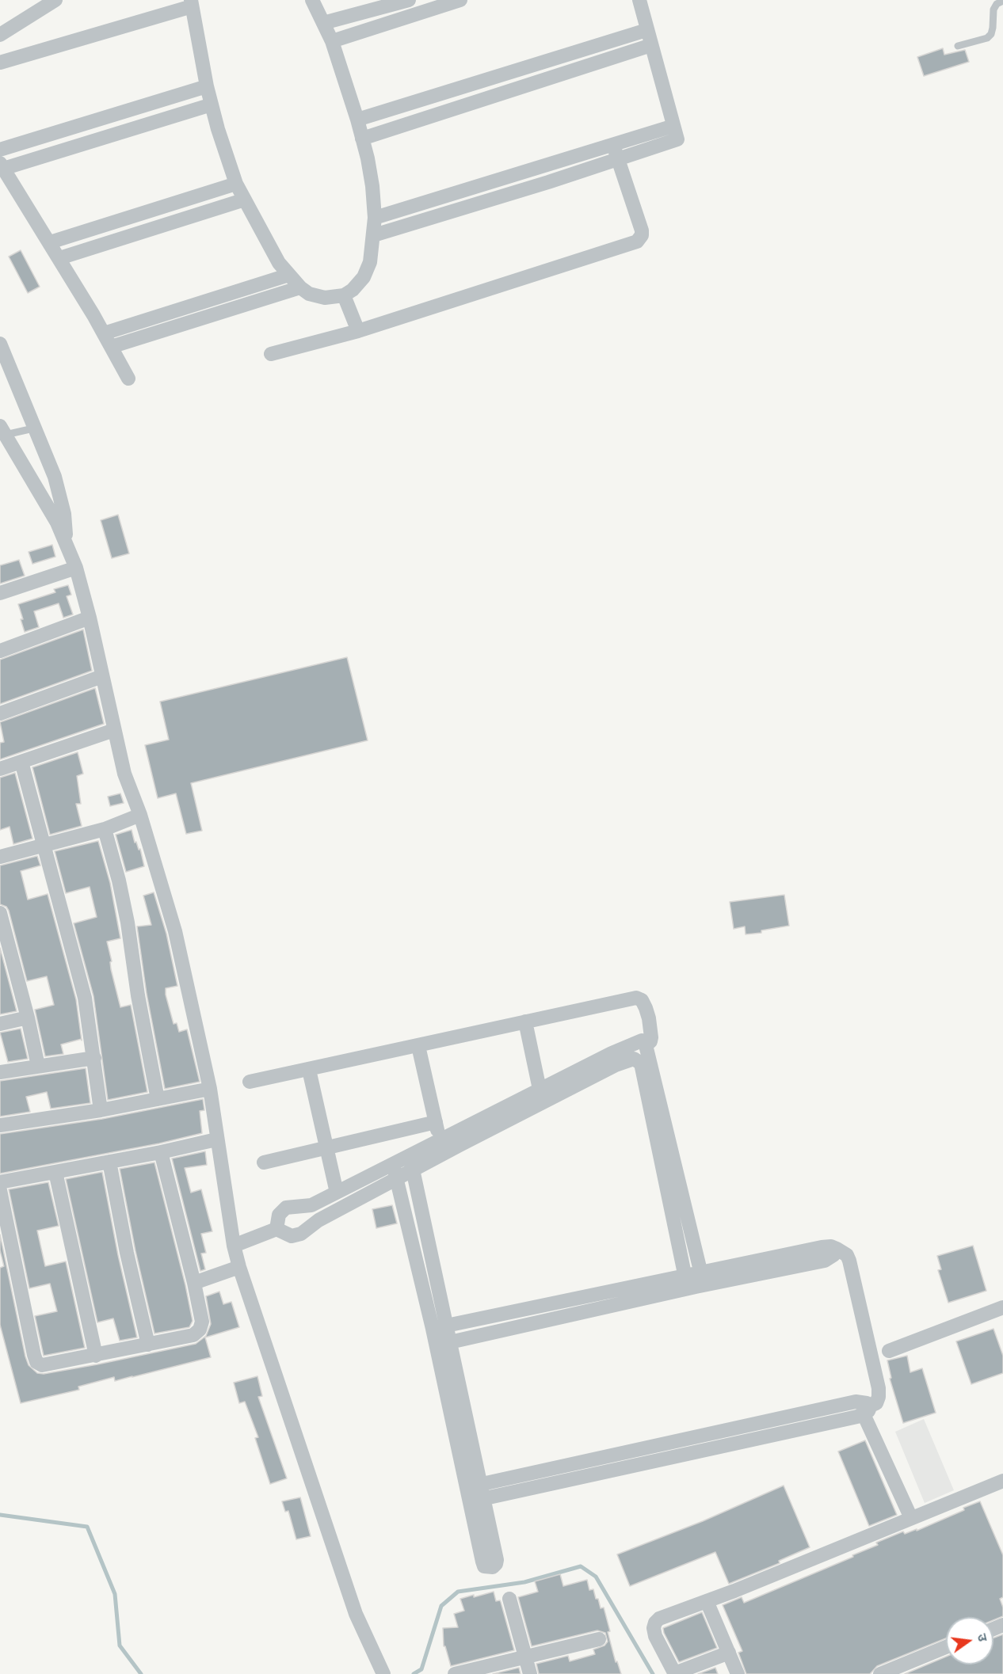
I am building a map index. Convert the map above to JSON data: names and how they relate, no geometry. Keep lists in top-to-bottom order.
{
  "north": "right"
}
